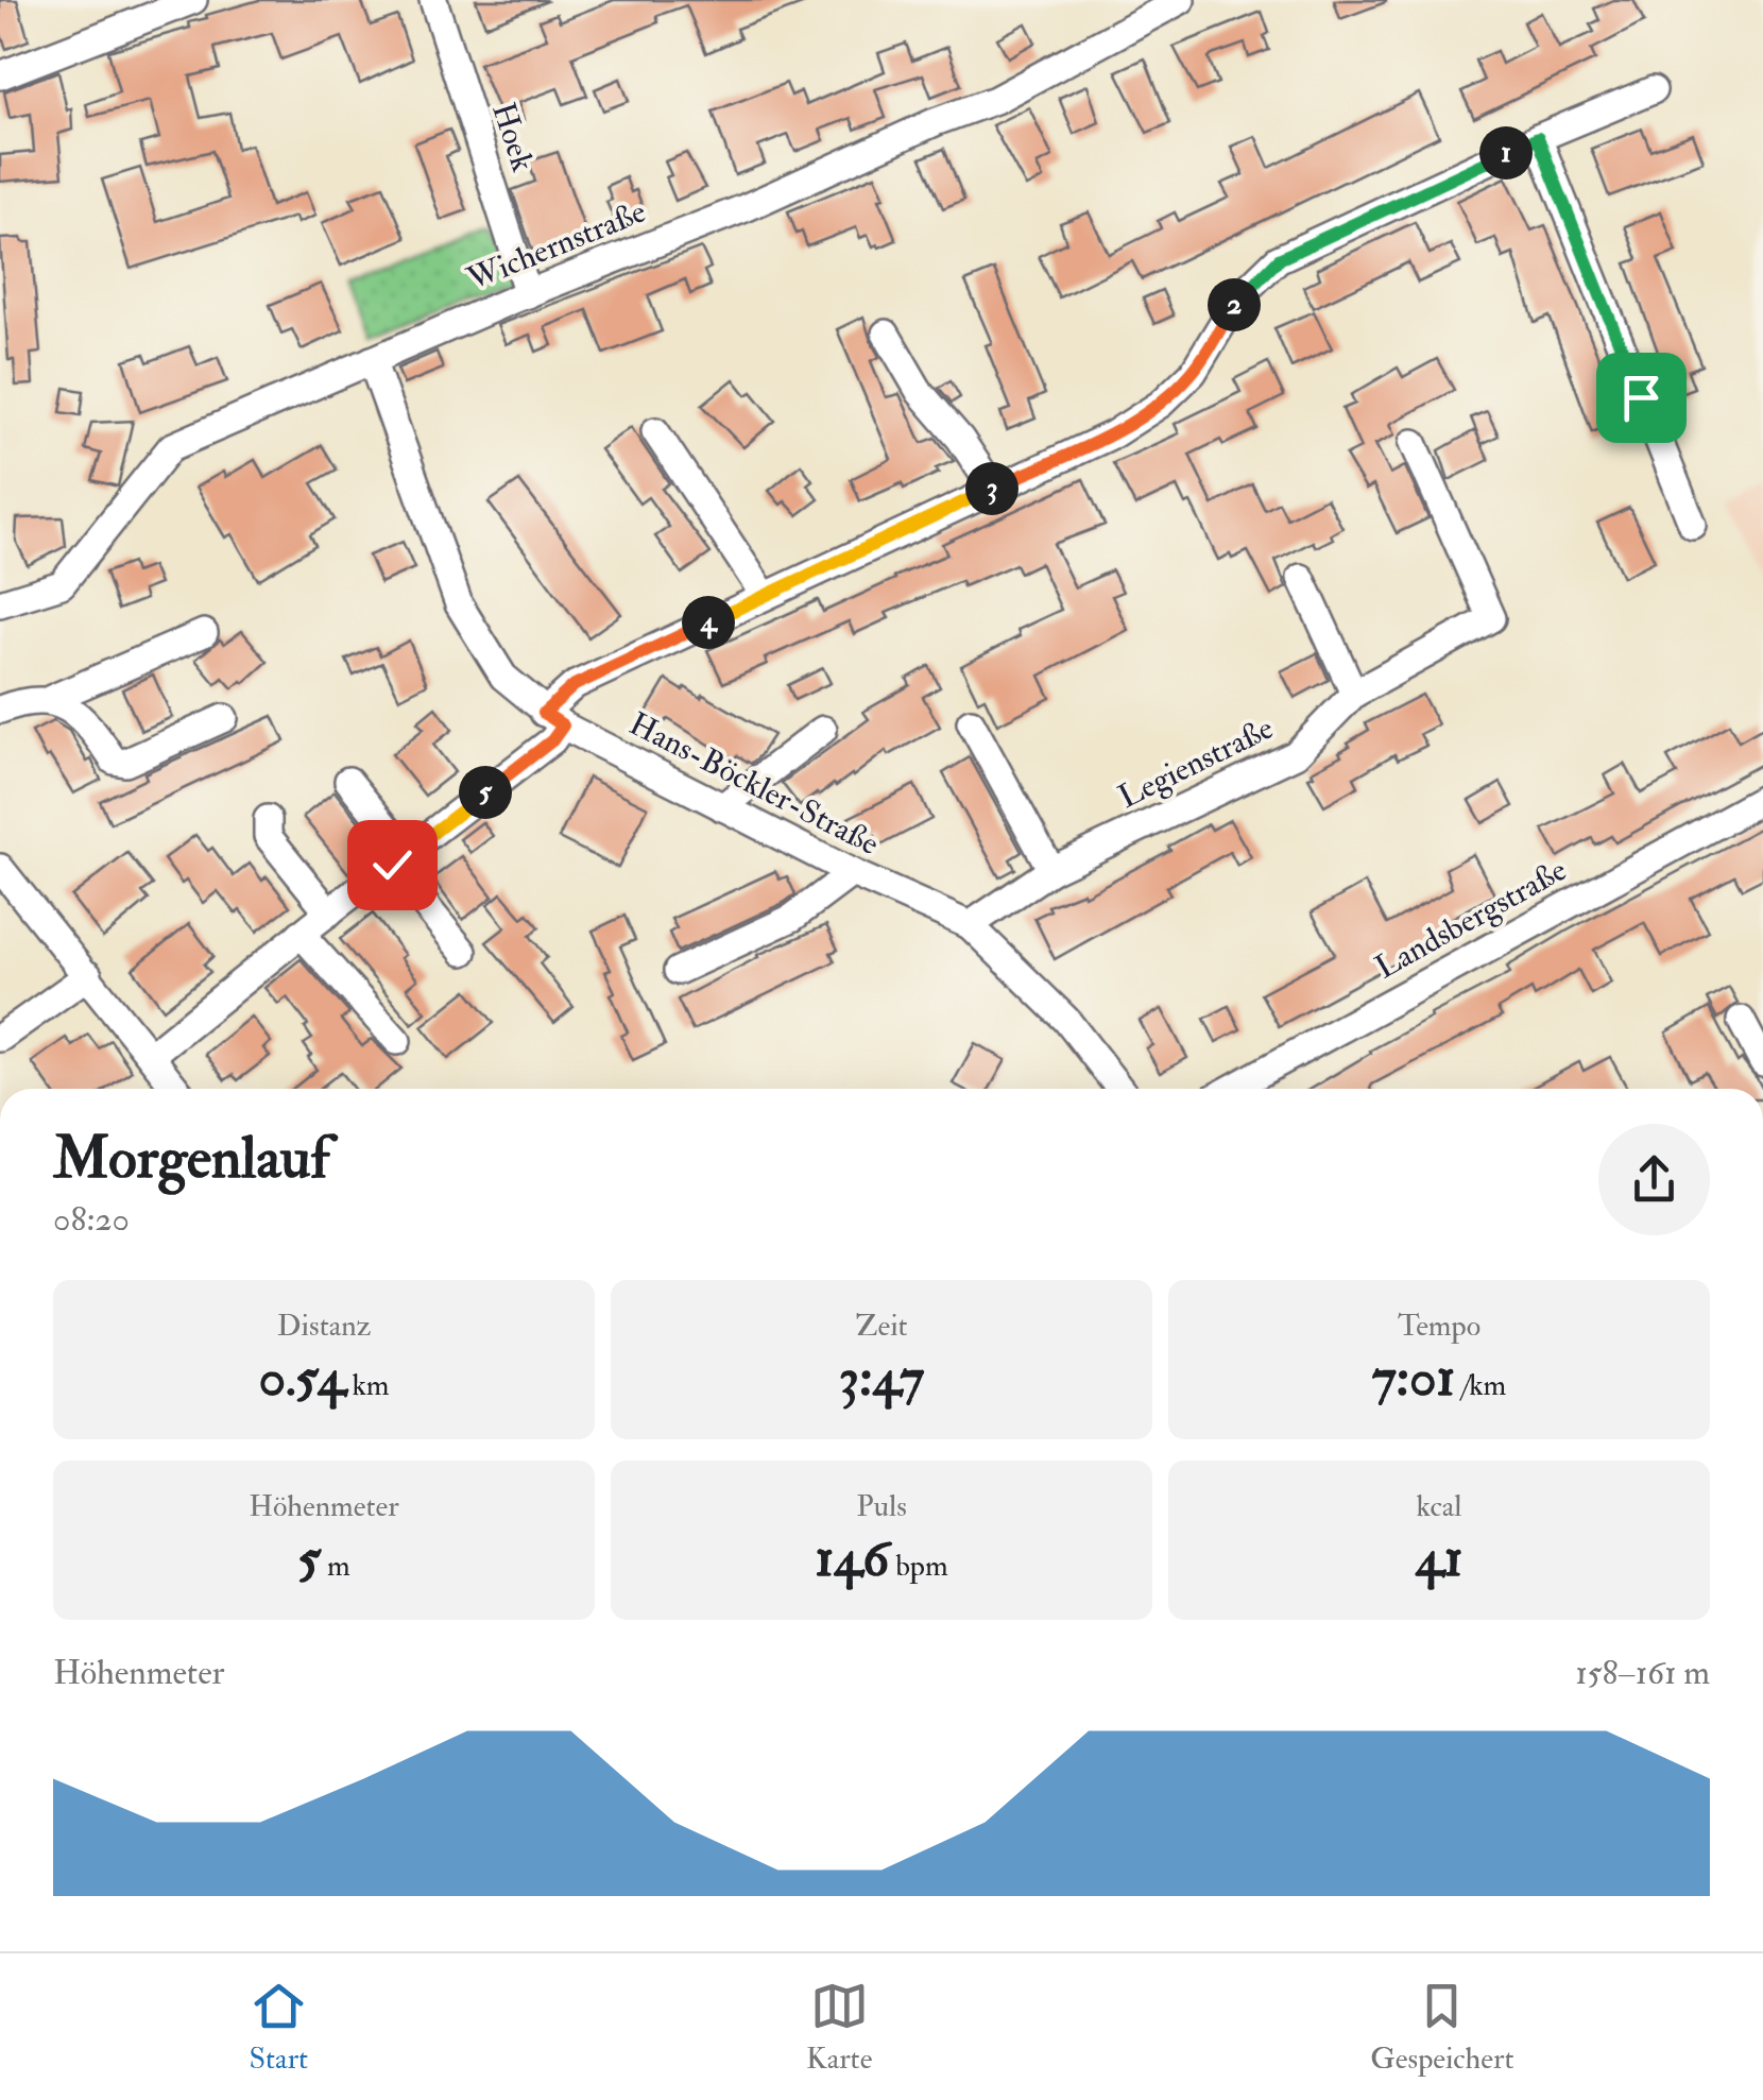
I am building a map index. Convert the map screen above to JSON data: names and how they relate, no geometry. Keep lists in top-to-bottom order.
{
  "streets": {
    "street": [
      "Hoek",
      "Wichernstraße",
      "Legienstraße",
      "Hans-Böckler-Straße",
      "Landsbergstraße"
    ]
  },
  "crossings": [
    ["Hoek", "Wichernstraße"],
    ["Wichernstraße", "Hans-Böckler-Straße"],
    ["Legienstraße", "Hans-Böckler-Straße"]
  ],
  "page": {
    "pins": [
      "1",
      "2",
      "3",
      "4",
      "5"
    ],
    "heading": ["Morgenlauf", "08:20"],
    "stats": [
      ["Distanz", "0.54 km"],
      ["Zeit", "3:47"],
      ["Tempo", "7:01 /km"],
      ["Höhenmeter", "5 m"],
      ["Puls", "146 bpm"],
      ["kcal", "41"]
    ],
    "chart": ["Höhenmeter", "158–161 m"],
    "tabs": ["Start", "Karte", "Gespeichert"]
  }
}
